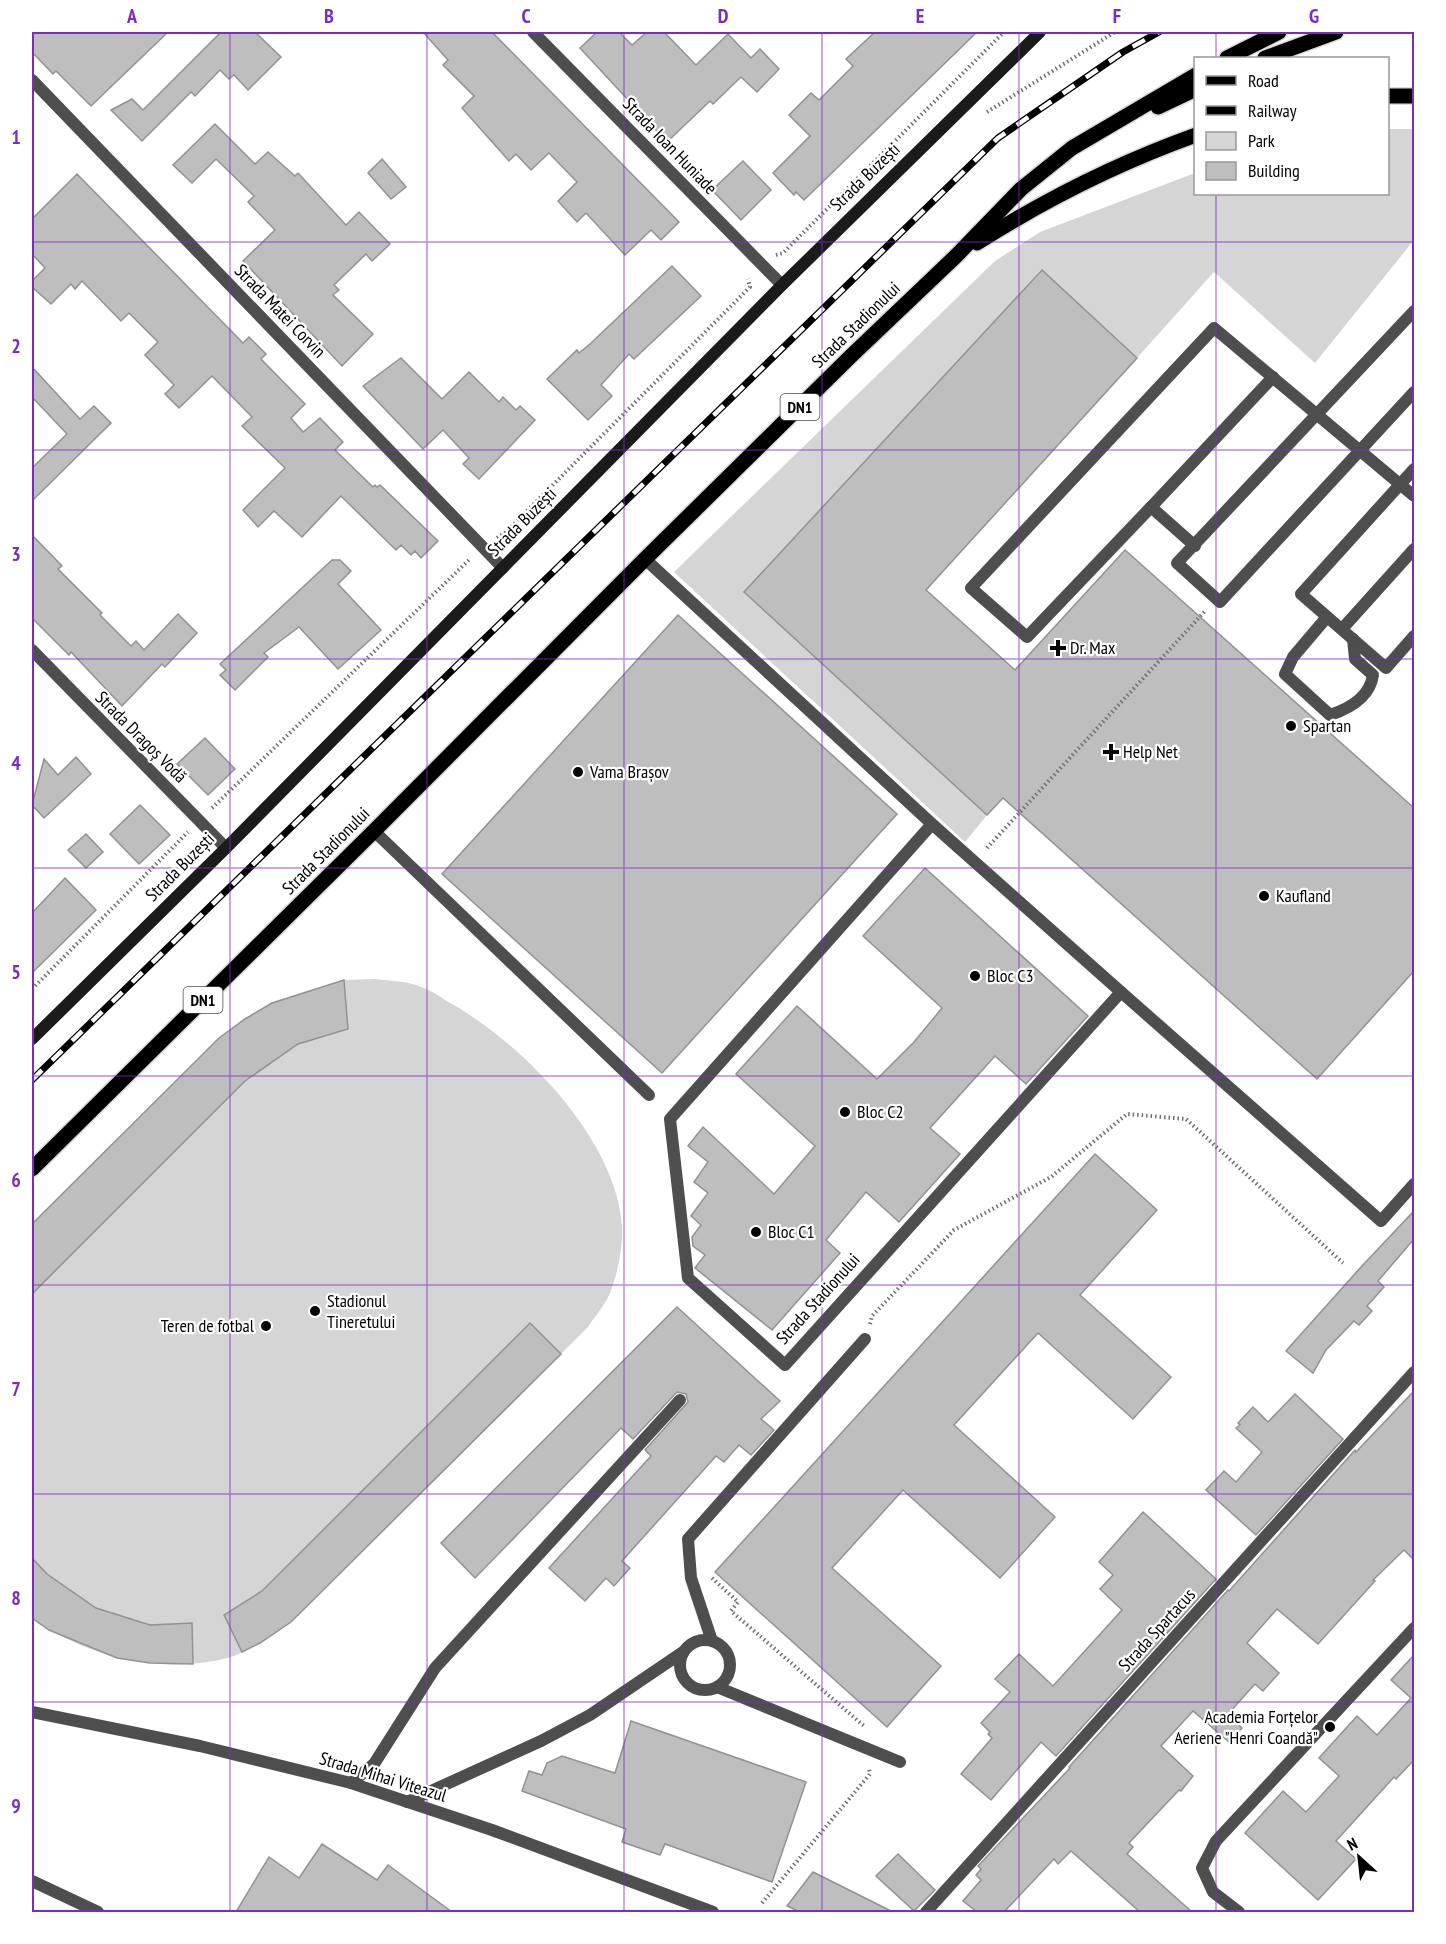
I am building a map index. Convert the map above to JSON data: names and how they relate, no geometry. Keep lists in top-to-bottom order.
{
  "streets": {
    "main road": ["Strada Buzești", "Strada Stadionului", "DN1"],
    "street": [
      "Strada Ioan Huniade",
      "Strada Matei Corvin",
      "Strada Dragoș Vodă",
      "Strada Spartacus",
      "Strada Mihai Viteazul"
    ]
  },
  "crossings": [
    ["Strada Ioan Huniade", "Strada Buzești"],
    ["Strada Buzești", "Strada Matei Corvin"],
    ["Strada Buzești", "Strada Dragoș Vodă"],
    ["Strada Stadionului", "DN1"]
  ],
  "places": {
    "health": ["Dr. Max", "Help Net"],
    "other": [
      "Spartan",
      "Vama Brașov",
      "Kaufland",
      "Bloc C3",
      "Bloc C2",
      "Bloc C1",
      "Stadionul Tineretului",
      "Teren de fotbal",
      "Academia Forțelor Aeriene \"Henri Coandă\""
    ]
  },
  "legend": [
    "Road",
    "Railway",
    "Park",
    "Building"
  ],
  "north": "top left",
  "grid": {
    "columns": [
      "A",
      "B",
      "C",
      "D",
      "E",
      "F",
      "G"
    ],
    "rows": [
      "1",
      "2",
      "3",
      "4",
      "5",
      "6",
      "7",
      "8",
      "9"
    ]
  }
}
